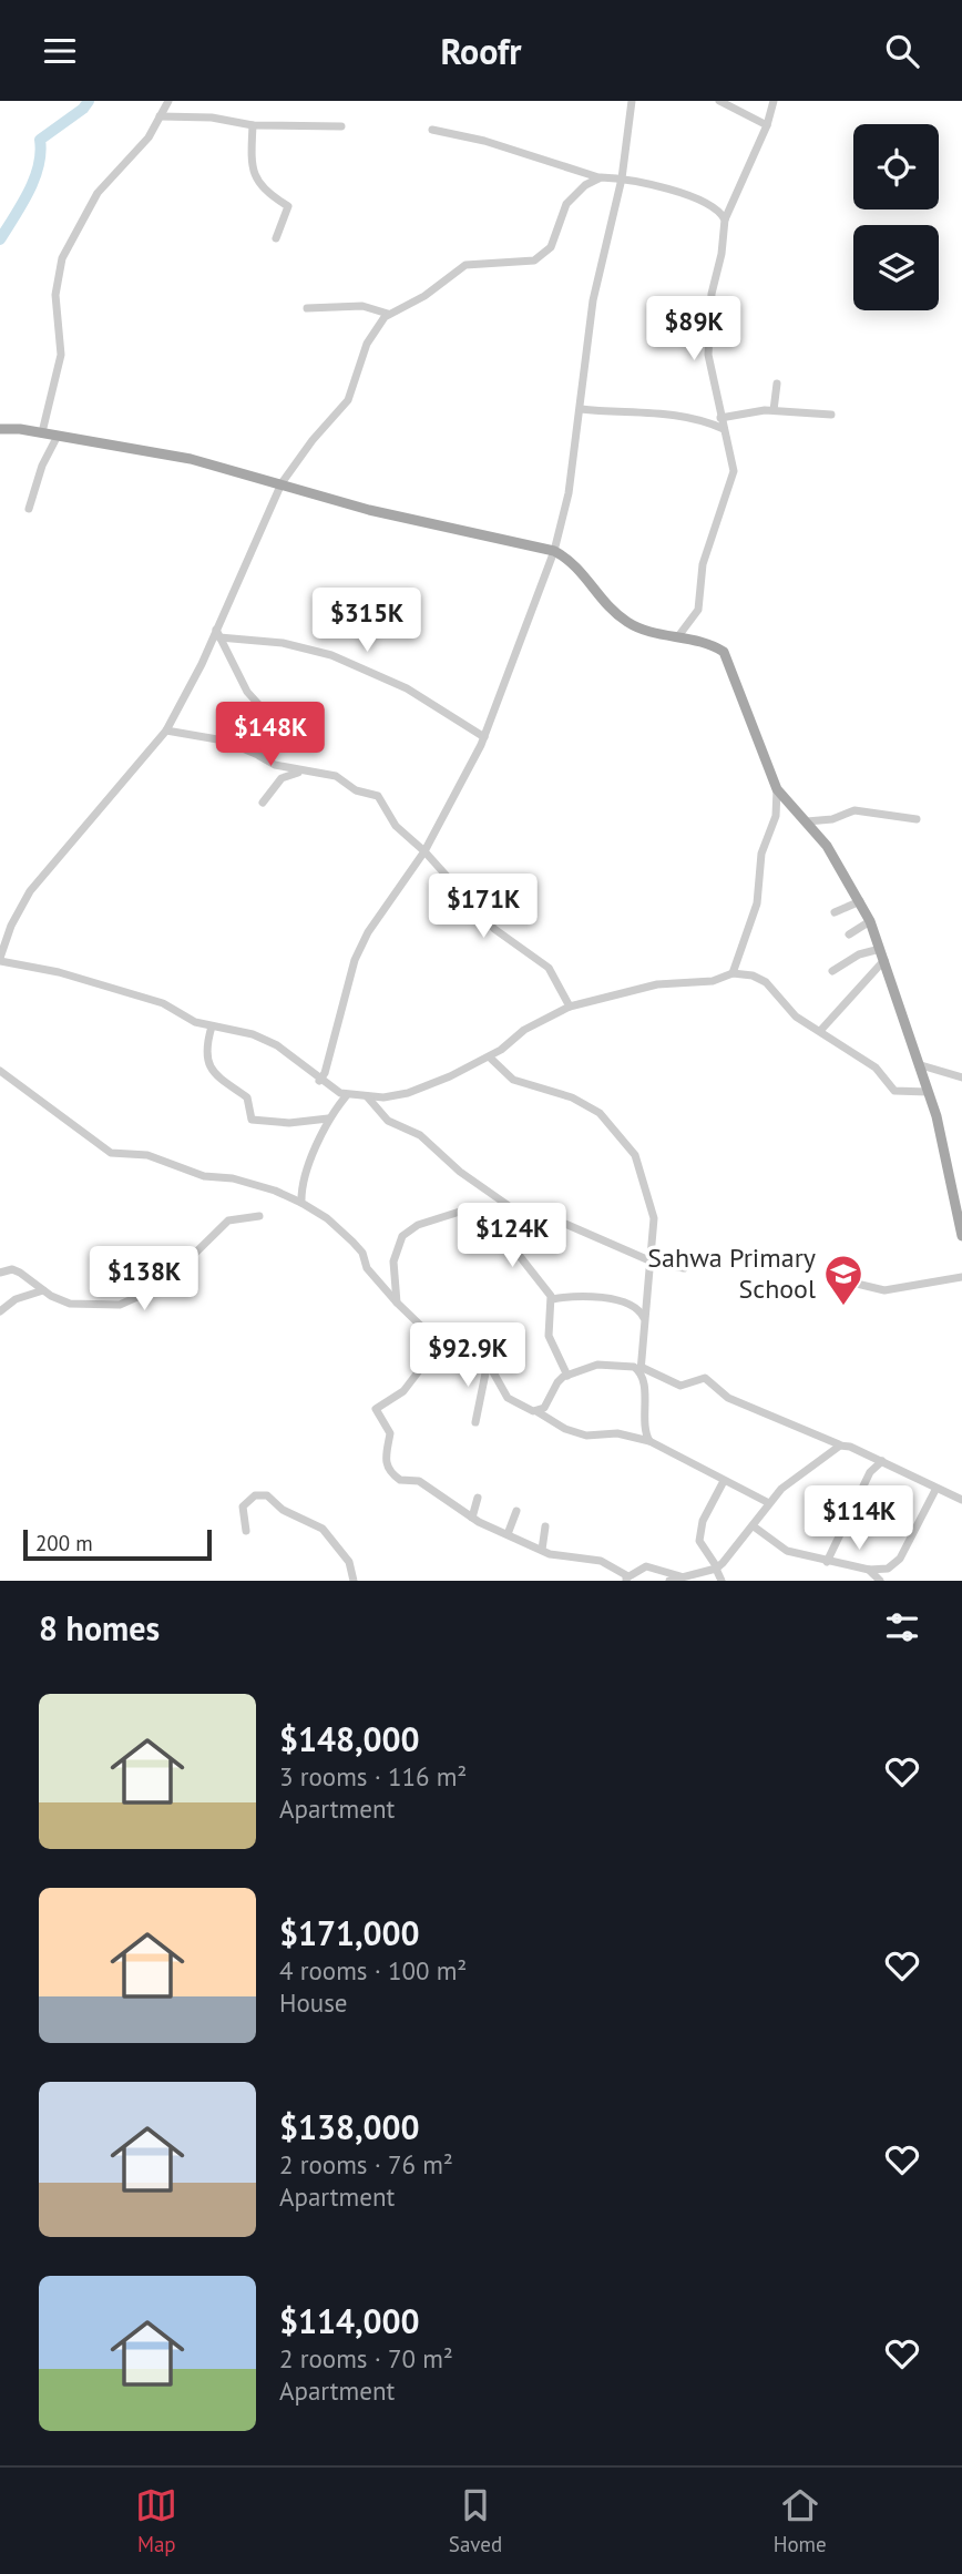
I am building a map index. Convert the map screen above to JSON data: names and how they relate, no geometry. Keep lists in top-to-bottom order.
{
  "places": {
    "school or university": ["Sahwa Primary School"]
  },
  "scale_bar": "200 m",
  "page": {
    "header": "Roofr",
    "price": [
      "$89K",
      "$315K",
      "$148K",
      "$171K",
      "$124K",
      "$138K",
      "$92.9K",
      "$114K"
    ],
    "scale": "200 m",
    "heading": "8 homes",
    "list": [
      {
        "name": "$148,000",
        "note": "3 rooms · 116 m² · Apartment"
      },
      {
        "name": "$171,000",
        "note": "4 rooms · 100 m² · House"
      },
      {
        "name": "$138,000",
        "note": "2 rooms · 76 m² · Apartment"
      },
      {
        "name": "$114,000",
        "note": "2 rooms · 70 m² · Apartment"
      }
    ],
    "tabs": ["Map", "Saved", "Home"]
  }
}
